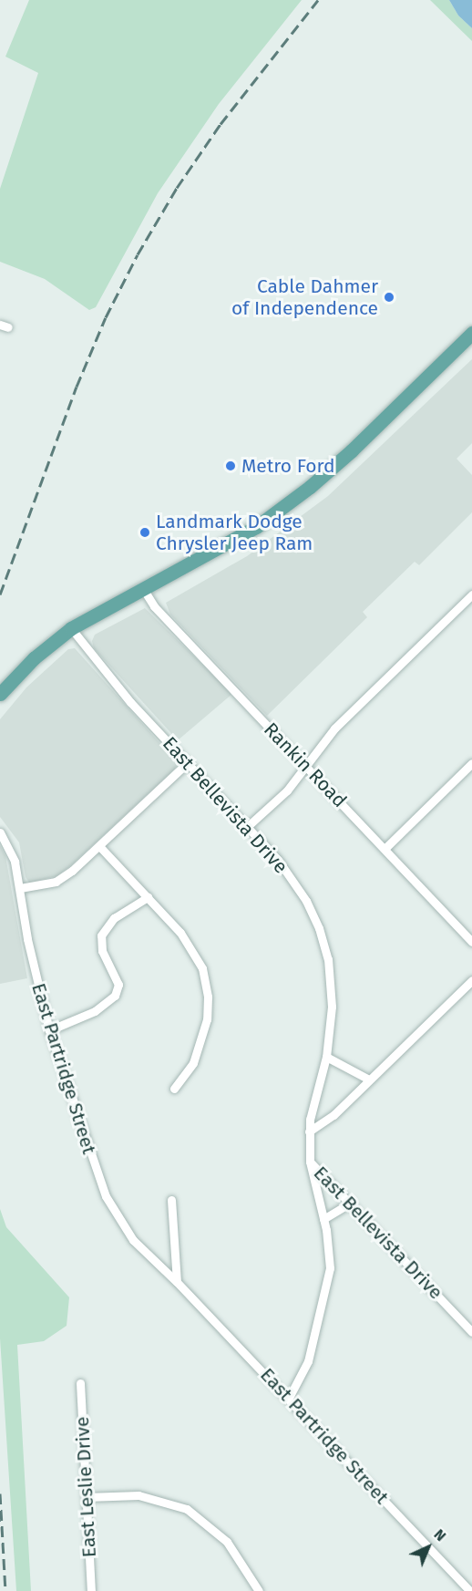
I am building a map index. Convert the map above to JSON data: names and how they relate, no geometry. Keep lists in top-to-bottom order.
{
  "streets": {
    "street": [
      "Rankin Road",
      "East Bellevista Drive",
      "East Partridge Street",
      "East Leslie Drive"
    ]
  },
  "places": ["Cable Dahmer of Independence", "Metro Ford", "Landmark Dodge Chrysler Jeep Ram"],
  "north": "top right"
}
